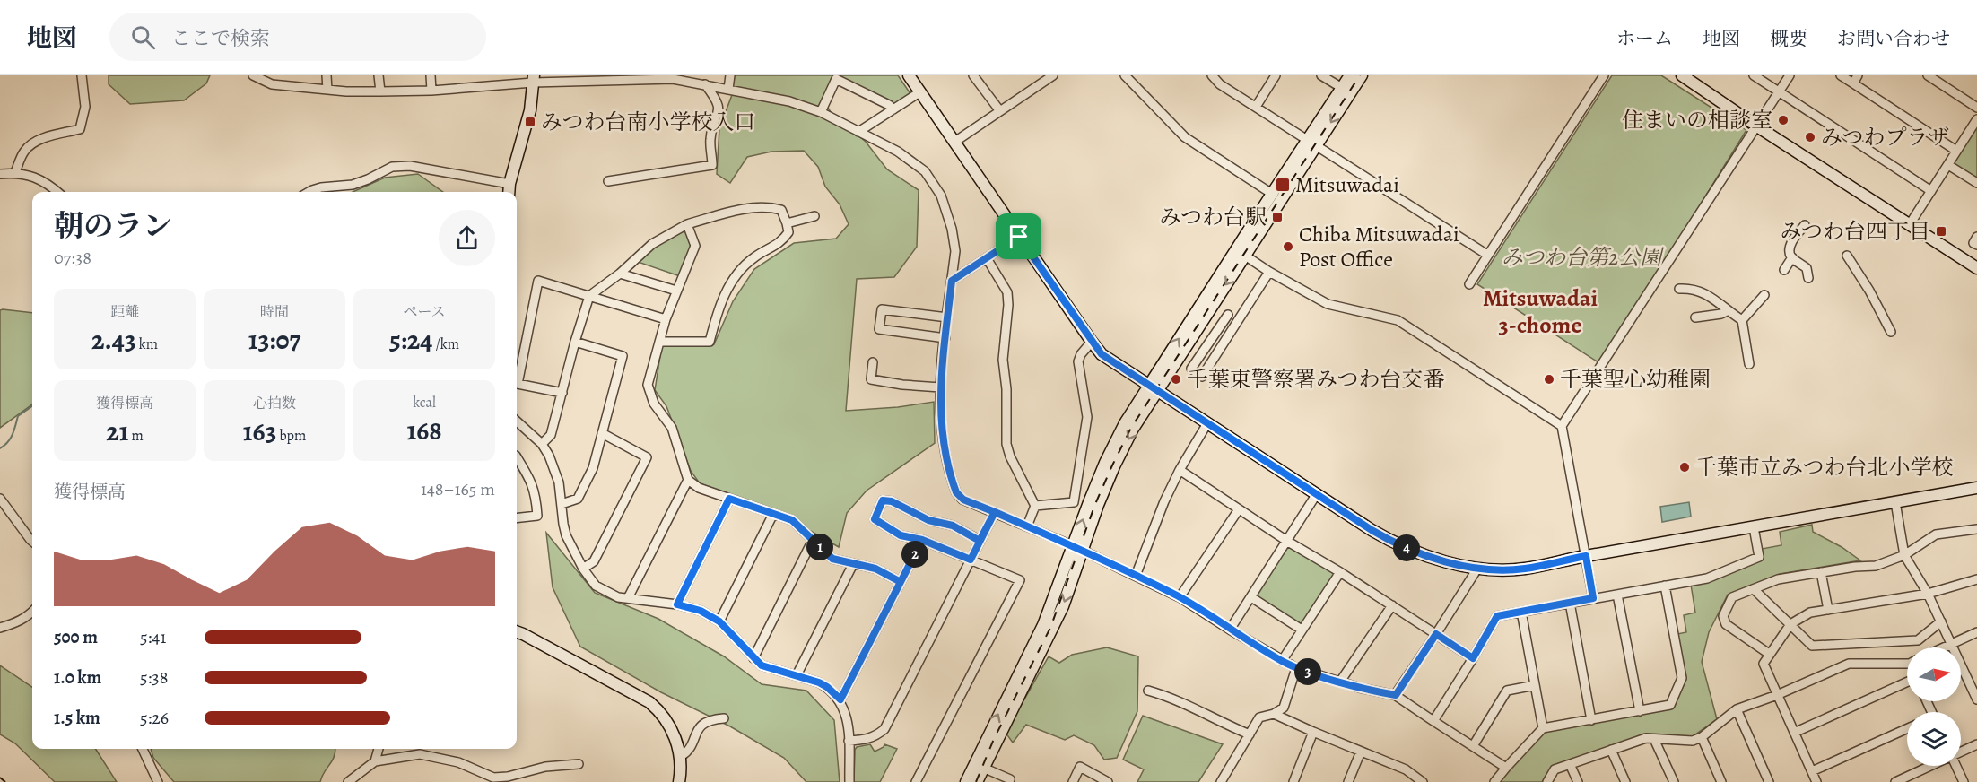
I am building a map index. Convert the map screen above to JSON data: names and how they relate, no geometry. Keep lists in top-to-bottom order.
{
  "districts": ["Mitsuwadai 3-chome"],
  "parks": ["みつわ台第2公園"],
  "places": {
    "other": [
      "住まいの相談室",
      "みつわプラザ",
      "Chiba Mitsuwadai Post Office",
      "千葉東警察署みつわ台交番",
      "千葉聖心幼稚園",
      "千葉市立みつわ台北小学校"
    ],
    "transit": [
      "みつわ台南小学校入口",
      "Mitsuwadai",
      "みつわ台駅",
      "みつわ台四丁目"
    ]
  },
  "north": "right",
  "page": {
    "header": "地図",
    "search": "ここで検索",
    "nav": [
      "ホーム",
      "地図",
      "概要",
      "お問い合わせ"
    ],
    "heading": ["朝のラン", "07:38"],
    "stats": [
      ["距離", "2.43 km"],
      ["時間", "13:07"],
      ["ペース", "5:24 /km"],
      ["獲得標高", "21 m"],
      ["心拍数", "163 bpm"],
      ["kcal", "168"]
    ],
    "chart": ["獲得標高", "148–165 m"],
    "pins": [
      "1",
      "4",
      "2",
      "3"
    ],
    "list": [
      {
        "name": "500 m",
        "note": "5:41"
      },
      {
        "name": "1.0 km",
        "note": "5:38"
      },
      {
        "name": "1.5 km",
        "note": "5:26"
      }
    ]
  }
}
